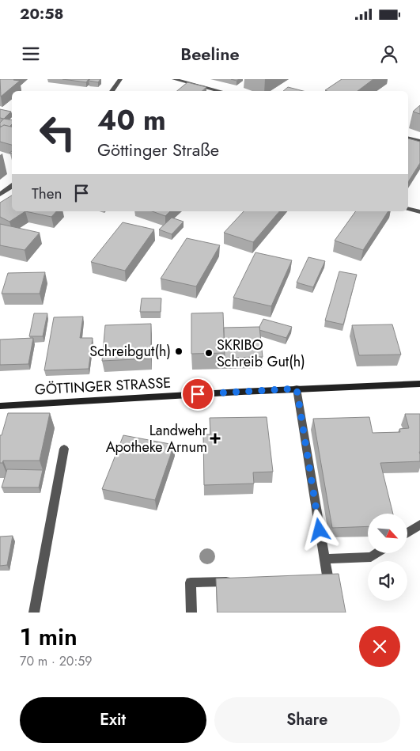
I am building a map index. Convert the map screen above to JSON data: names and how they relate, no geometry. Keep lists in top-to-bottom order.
{
  "streets": {
    "street": ["GÖTTINGER STRASSE"]
  },
  "places": {
    "other": ["Schreibgut(h)", "SKRIBO Schreib Gut(h)"],
    "health": ["Landwehr Apotheke Arnum"]
  },
  "north": "bottom right",
  "page": {
    "status": "20:58",
    "header": "Beeline",
    "turn": ["40 m", "Göttinger Straße"],
    "then": "Then",
    "heading": ["1 min", "70 m · 20:59"],
    "buttons": ["Exit", "Share"]
  }
}
